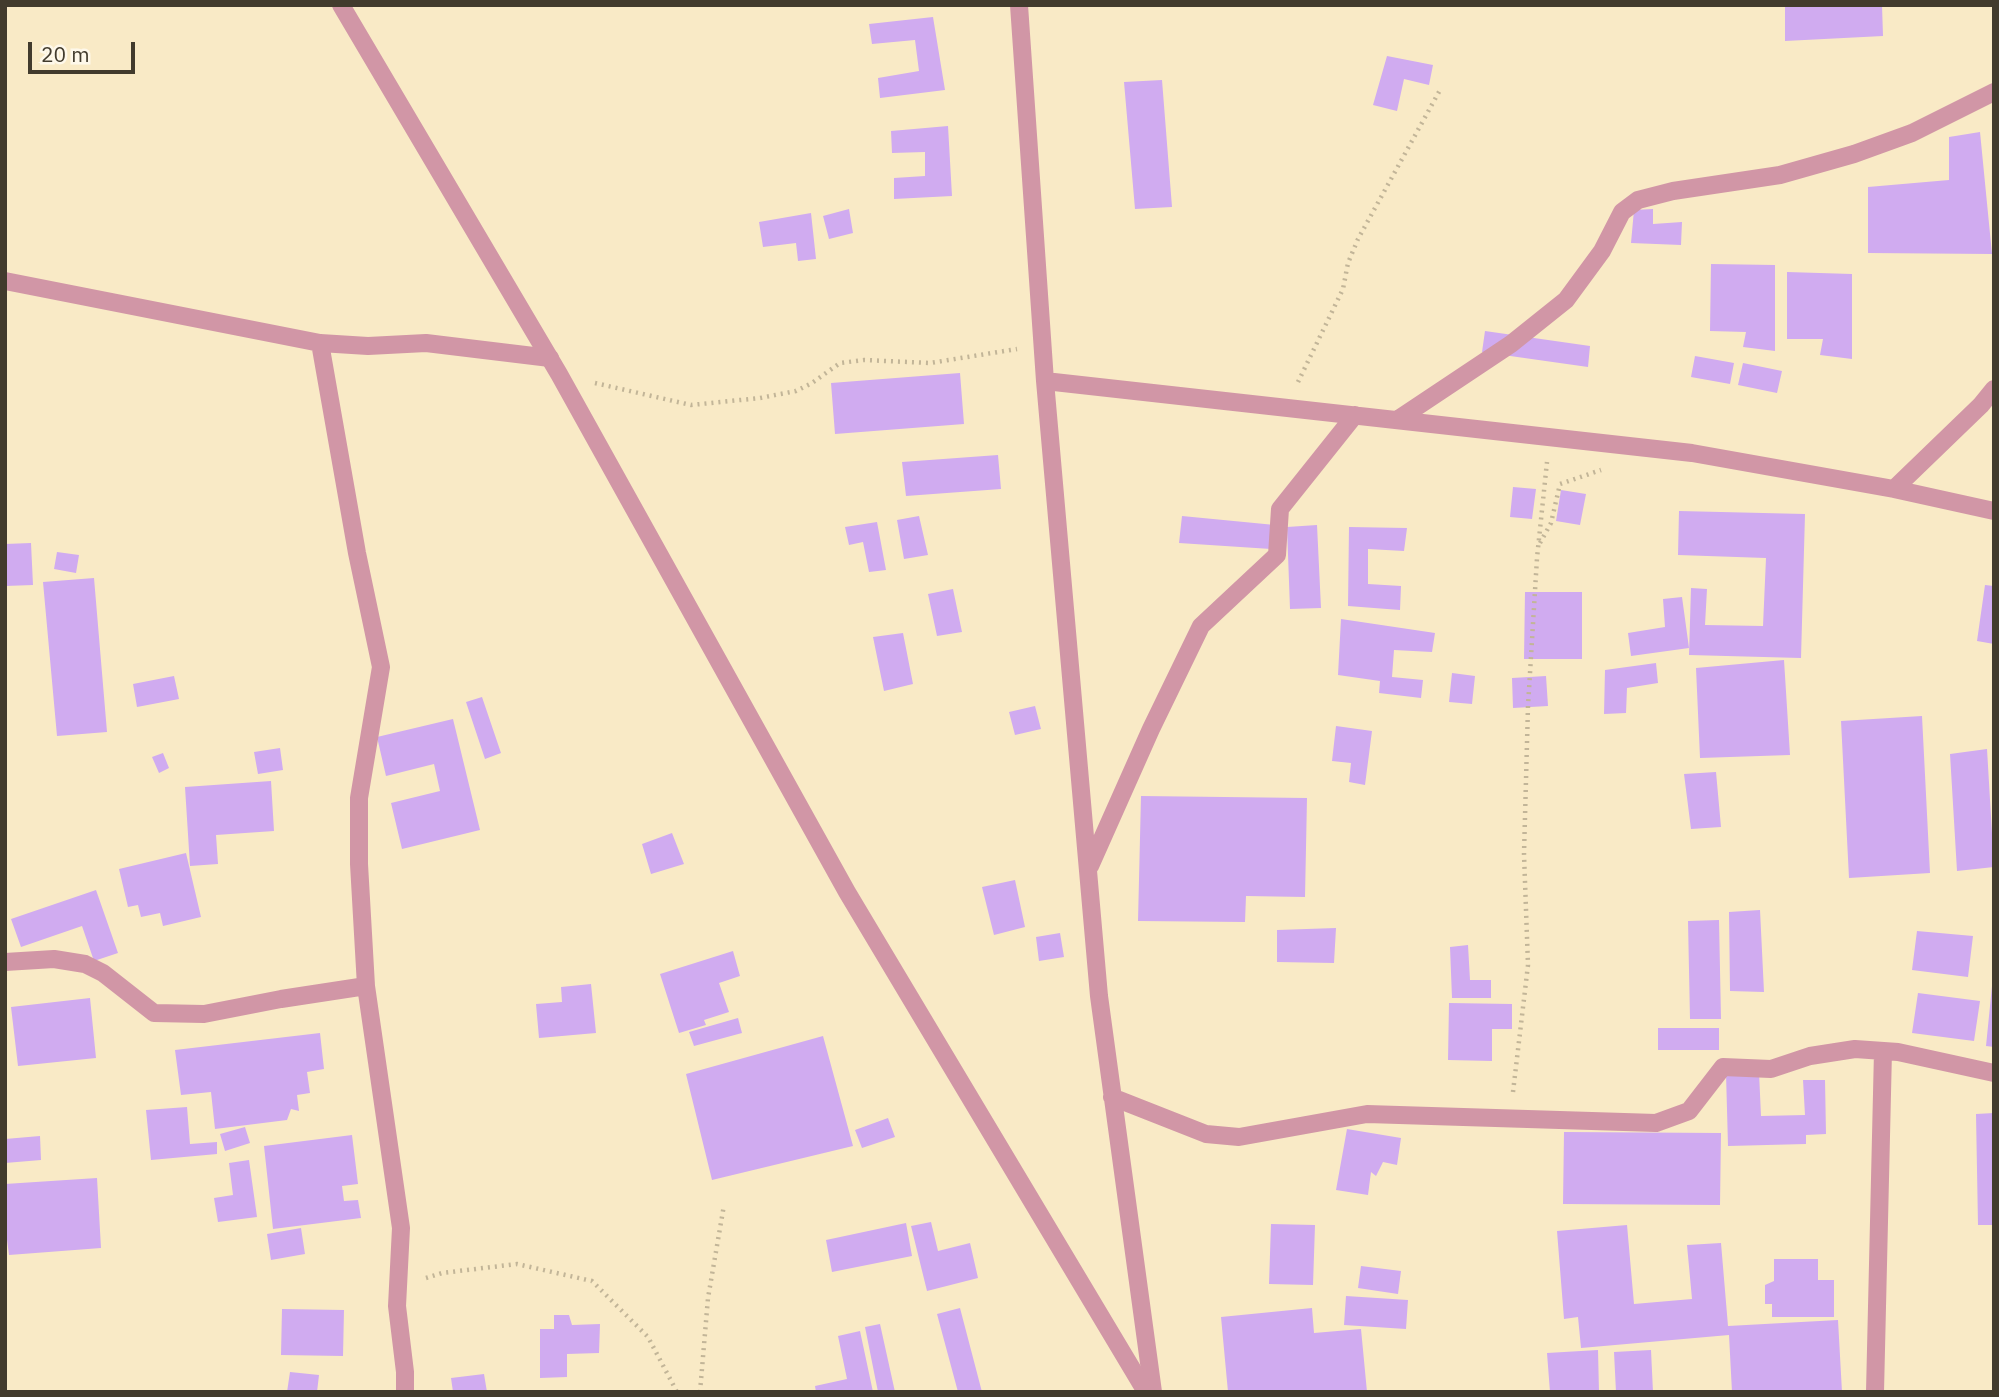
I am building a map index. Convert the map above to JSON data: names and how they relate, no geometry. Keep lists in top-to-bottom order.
{
  "scale_bar": "20 m"
}
